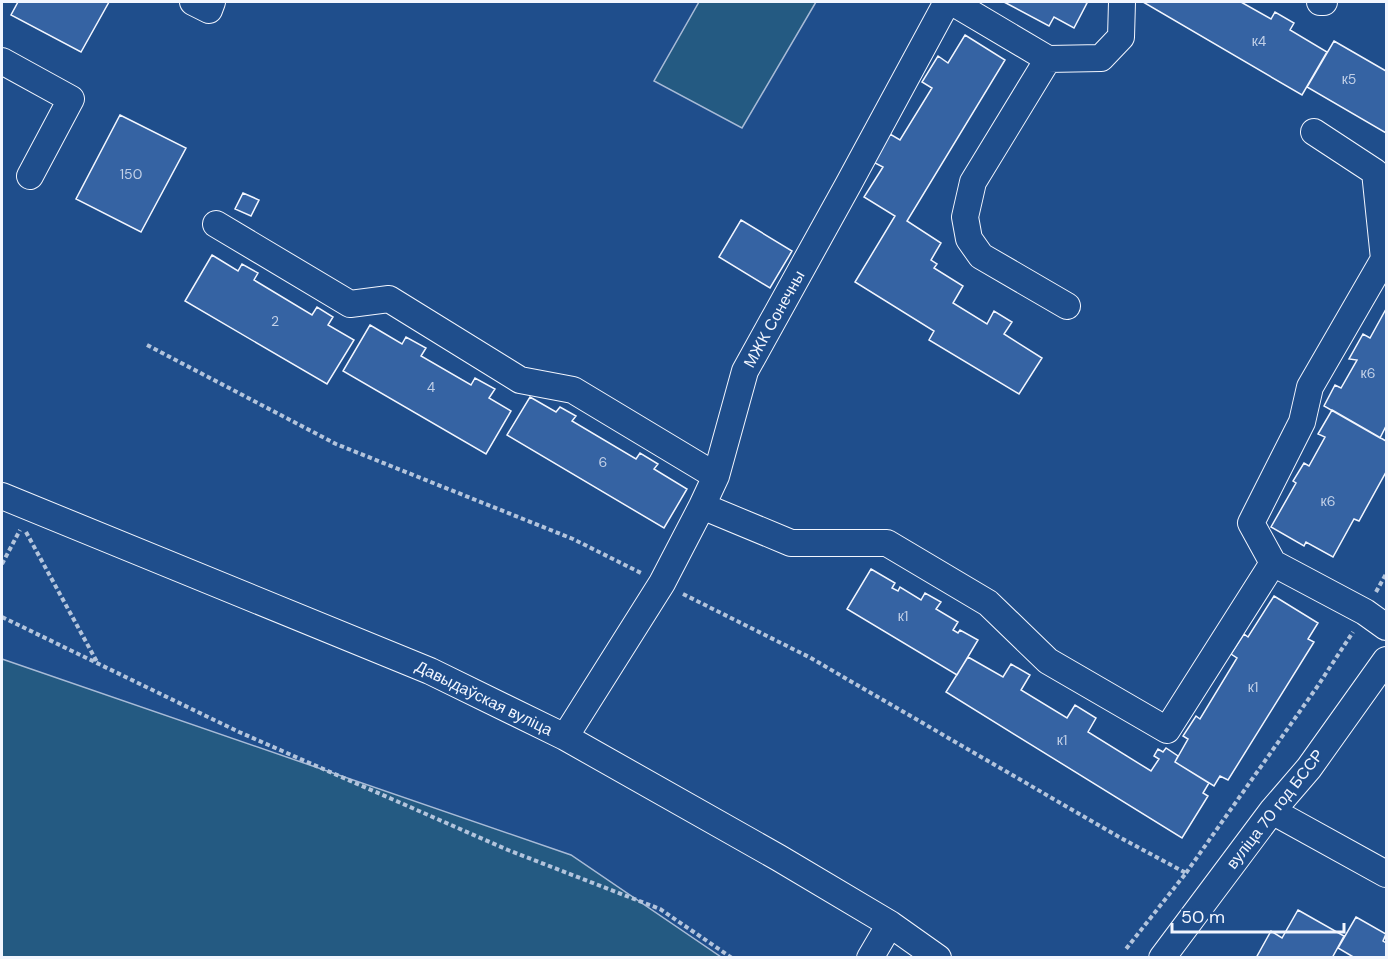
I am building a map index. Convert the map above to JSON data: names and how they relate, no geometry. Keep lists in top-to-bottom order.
{
  "streets": {
    "street": ["МЖК Сонечны", "Давыдаўская вуліца", "вуліца 70 год БССР"]
  },
  "crossings": [
    ["МЖК Сонечны", "Давыдаўская вуліца"]
  ],
  "house_numbers": [
    "к4",
    "к5",
    "150",
    "2",
    "к6",
    "4",
    "6",
    "к6",
    "к1",
    "к1",
    "к1"
  ],
  "scale_bar": "50 m"
}
